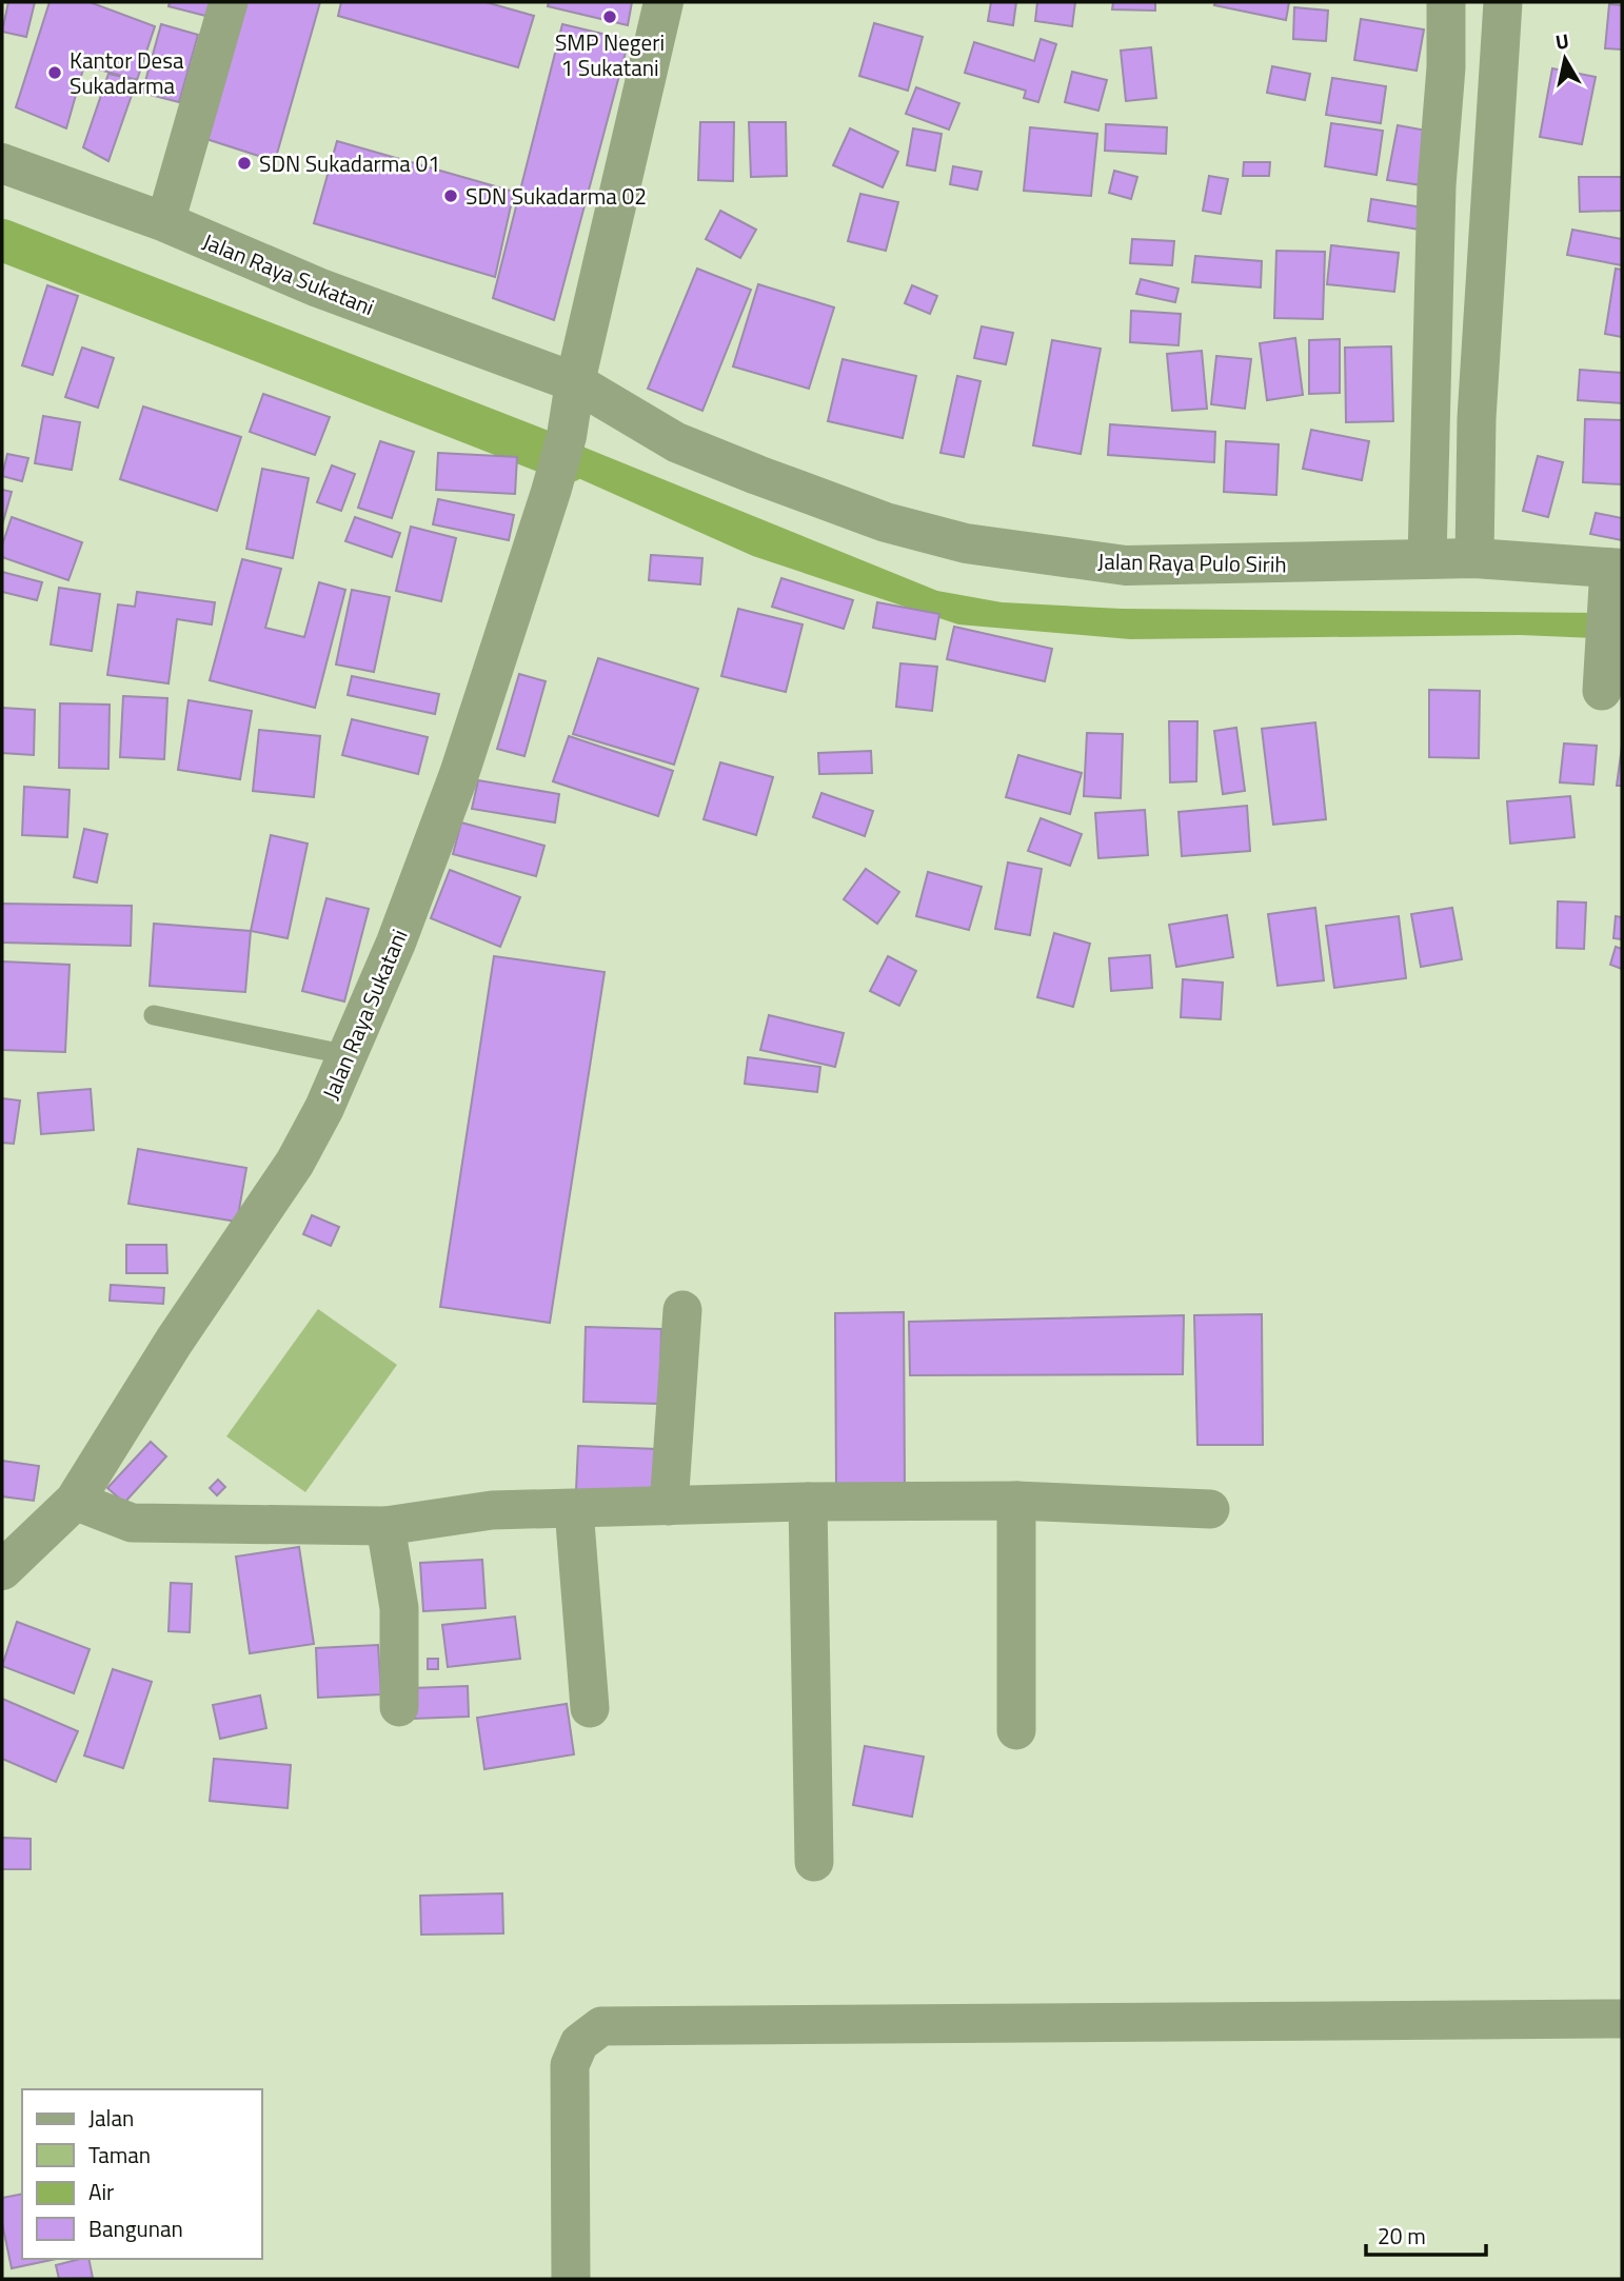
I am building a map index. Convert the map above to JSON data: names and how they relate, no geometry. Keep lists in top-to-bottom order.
{
  "streets": {
    "street": ["Jalan Raya Sukatani", "Jalan Raya Pulo Sirih"]
  },
  "crossings": [
    ["Jalan Raya Sukatani", "Jalan Raya Pulo Sirih"]
  ],
  "places": [
    "SMP Negeri 1 Sukatani",
    "Kantor Desa Sukadarma",
    "SDN Sukadarma 01",
    "SDN Sukadarma 02"
  ],
  "legend": [
    "Jalan",
    "Taman",
    "Air",
    "Bangunan"
  ],
  "scale_bar": "20 m",
  "north": "top"
}
